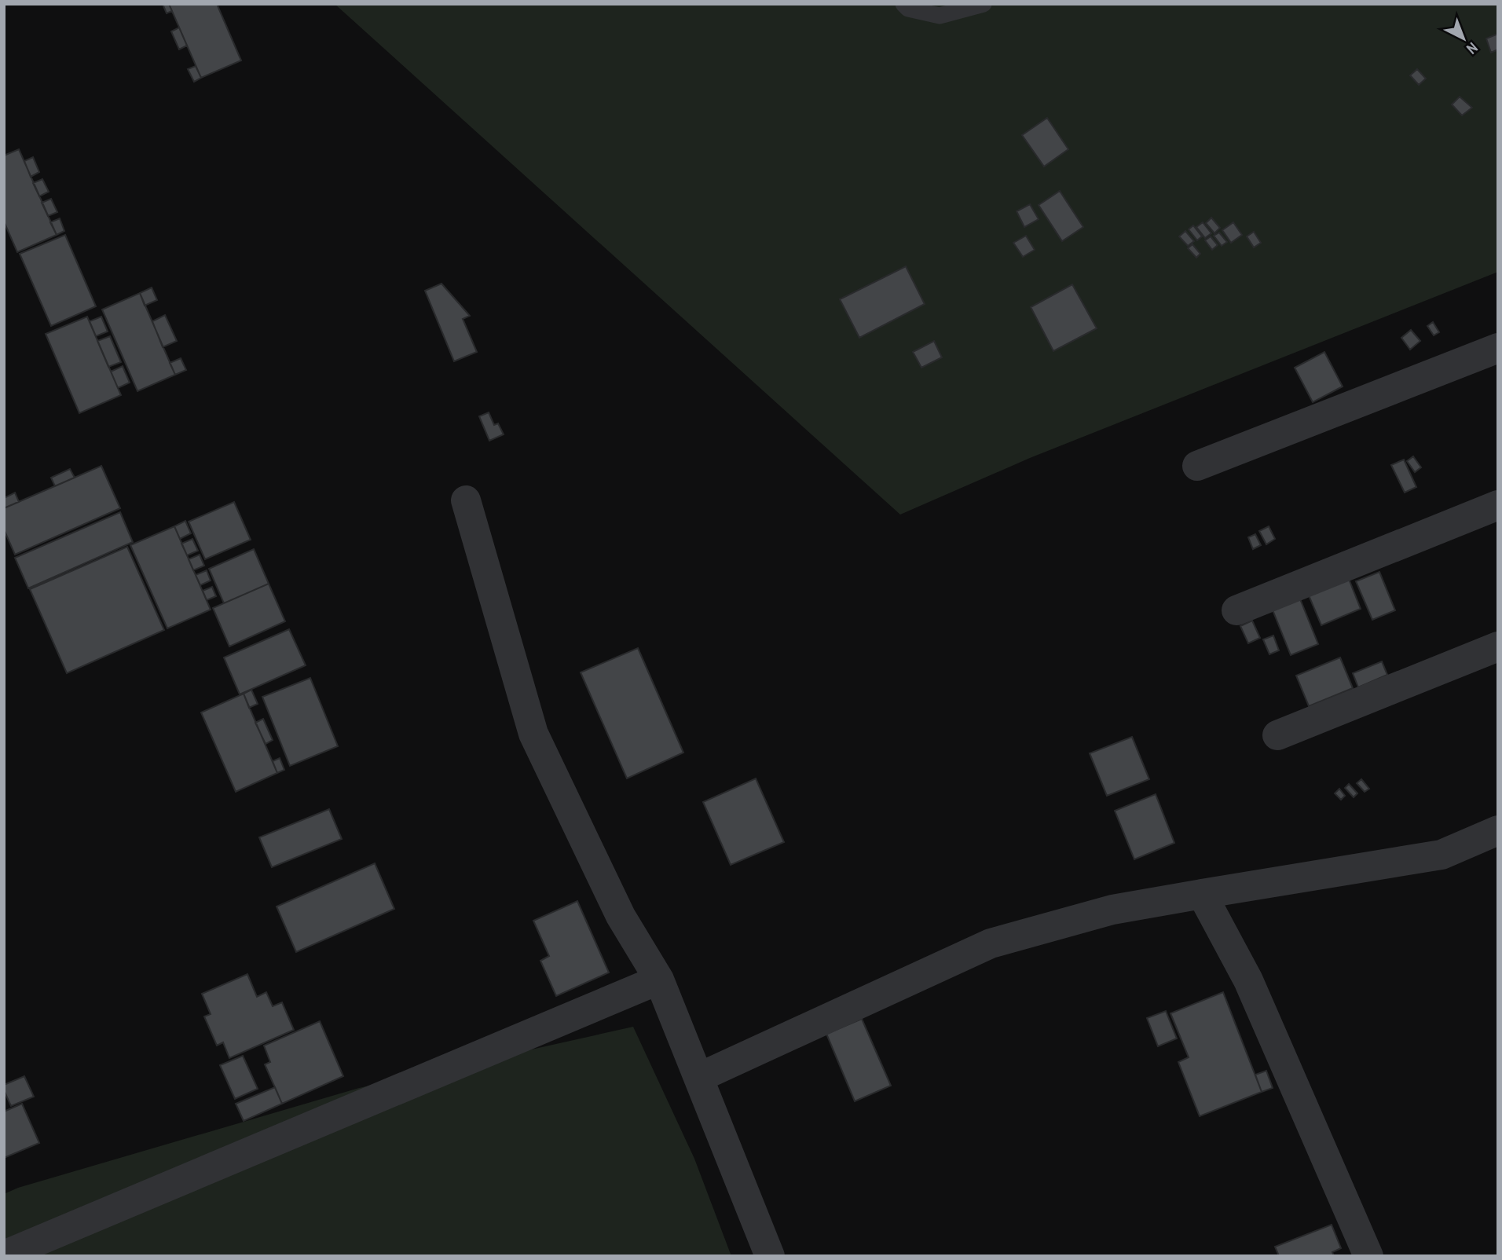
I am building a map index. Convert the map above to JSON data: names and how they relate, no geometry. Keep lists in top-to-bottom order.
{
  "north": "bottom right"
}
